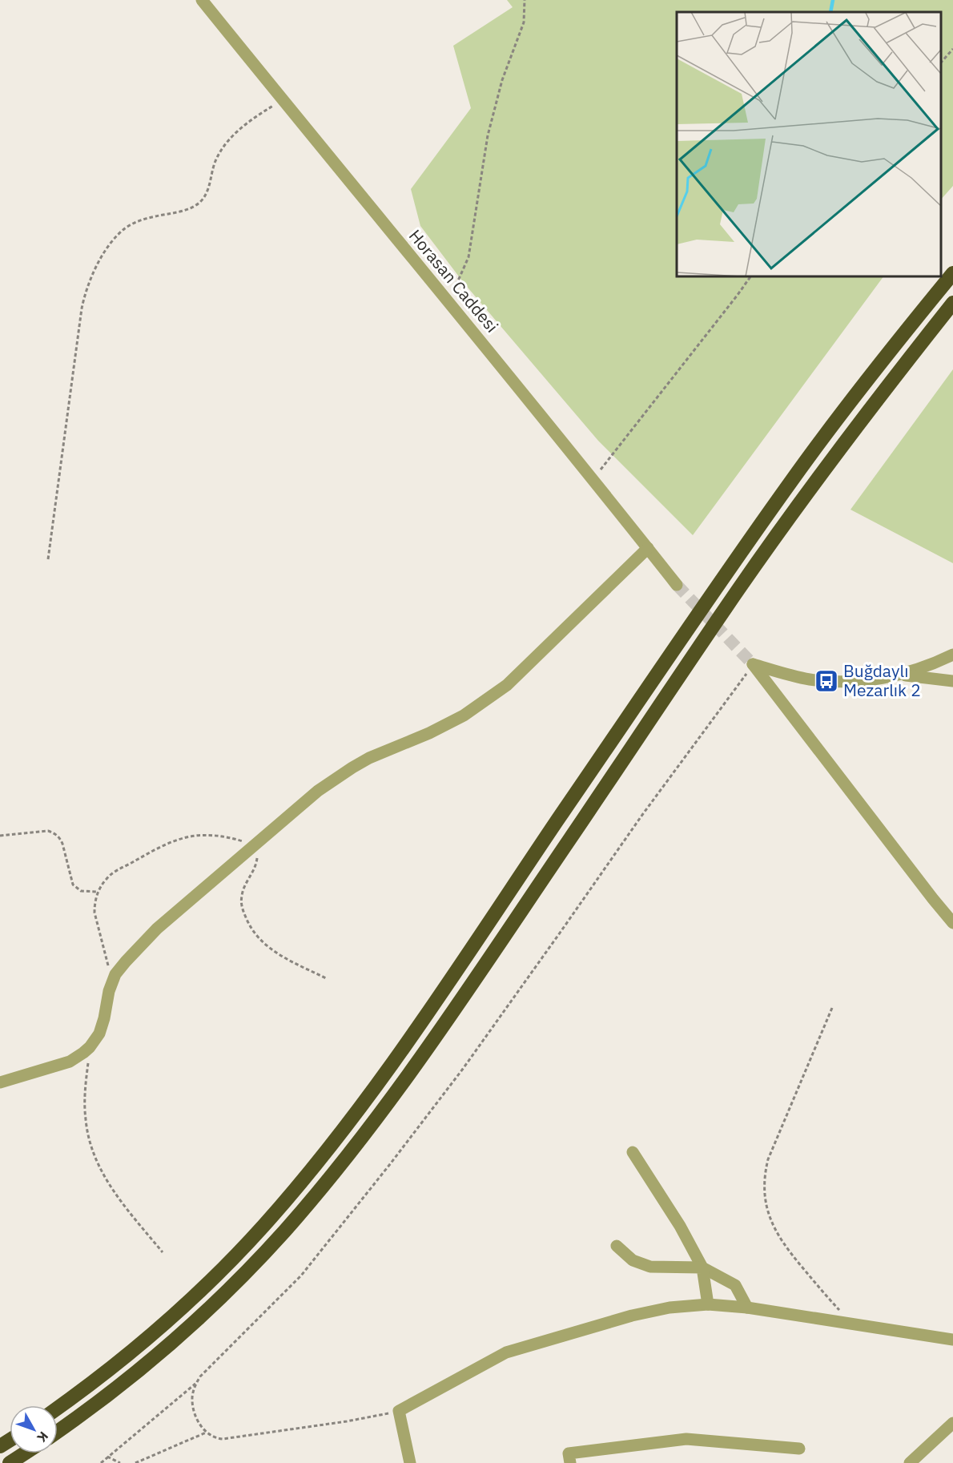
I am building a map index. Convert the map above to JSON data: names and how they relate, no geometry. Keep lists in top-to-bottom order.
{
  "streets": {
    "street": ["Horasan Caddesi"]
  },
  "places": {
    "bus stop": ["Buğdaylı Mezarlık 2"]
  },
  "north": "bottom right"
}
